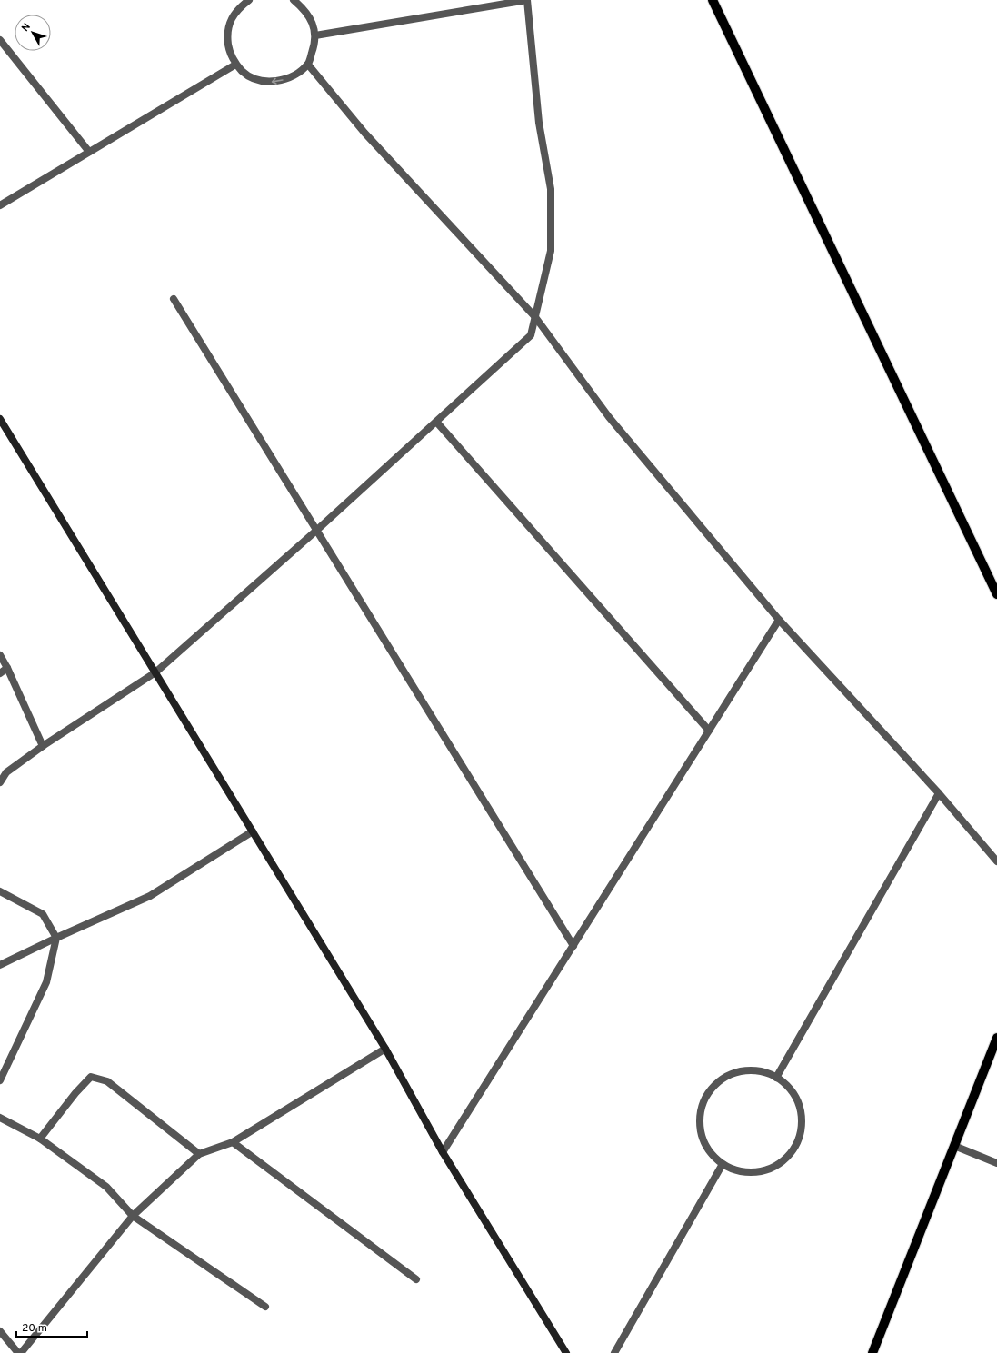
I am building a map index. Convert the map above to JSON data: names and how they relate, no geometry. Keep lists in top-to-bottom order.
{
  "scale_bar": "20 m",
  "north": "top left"
}
